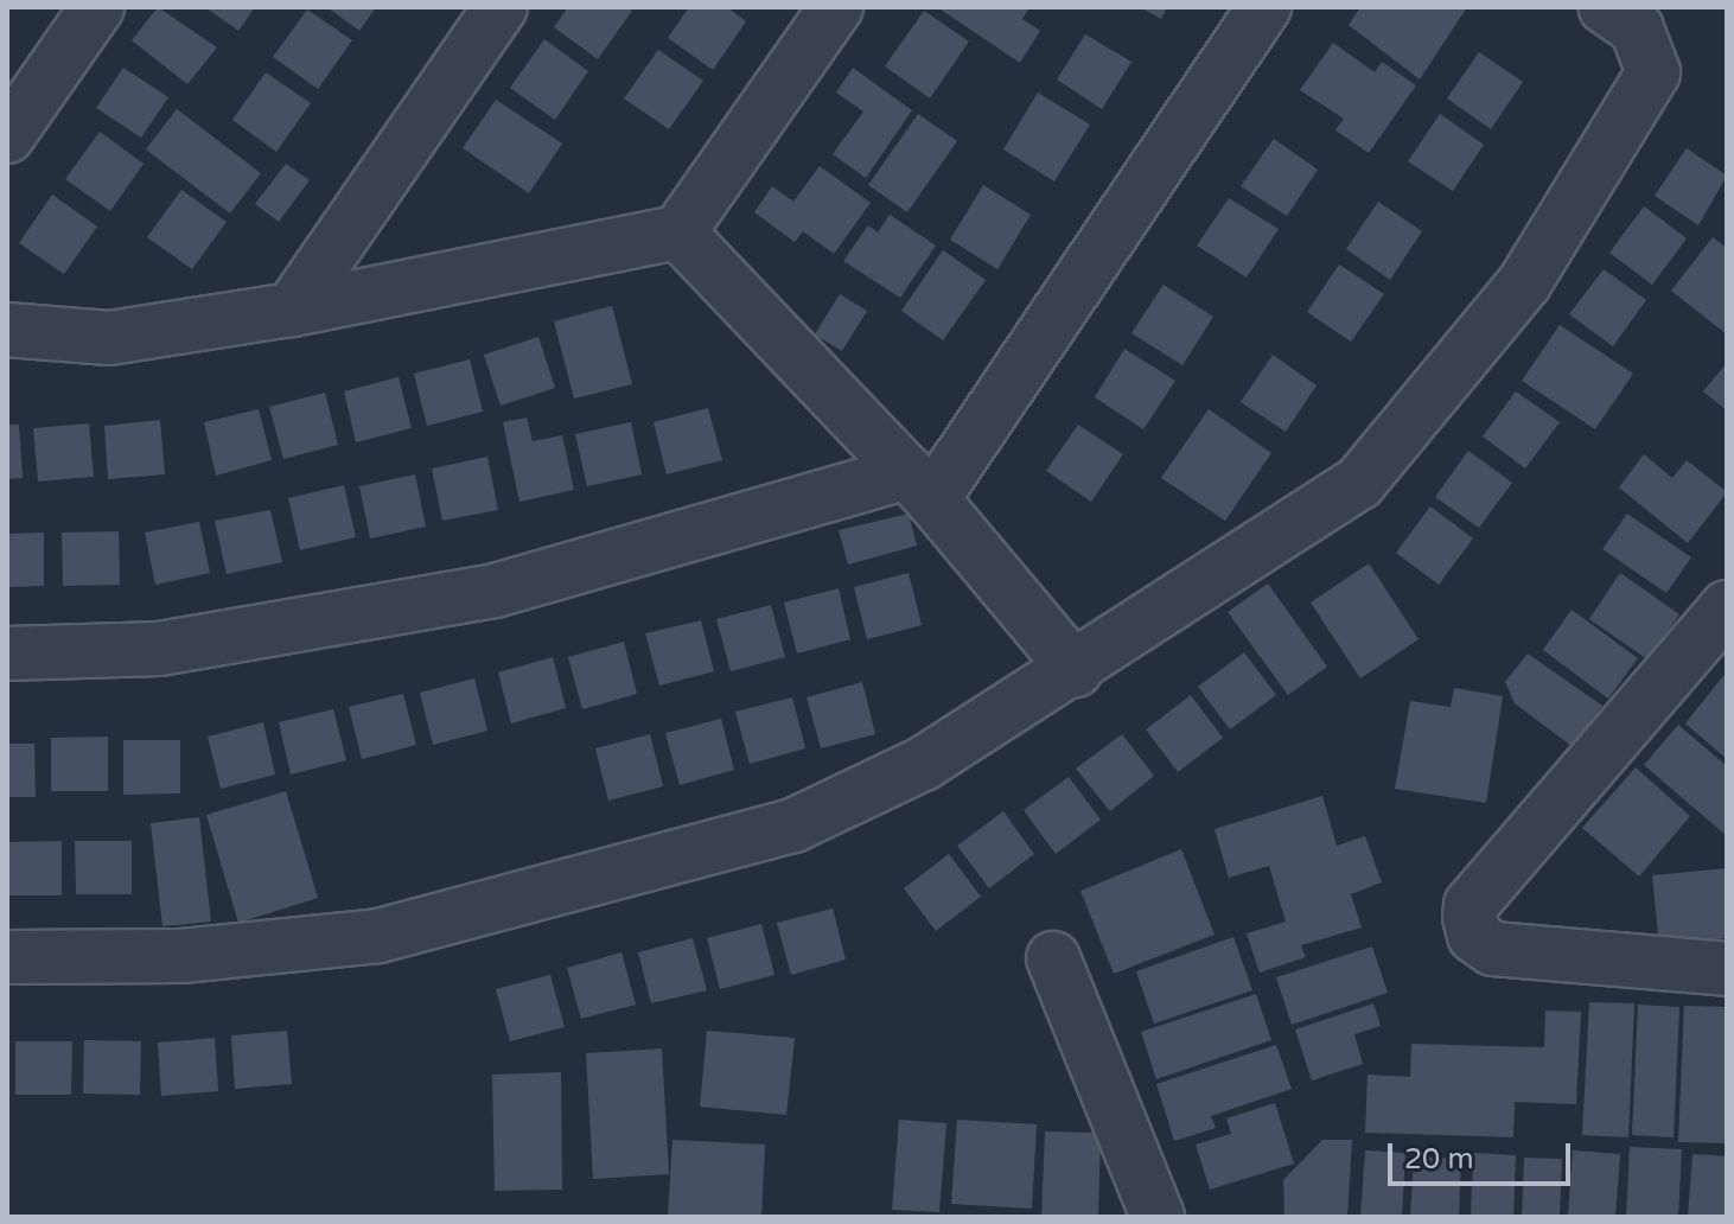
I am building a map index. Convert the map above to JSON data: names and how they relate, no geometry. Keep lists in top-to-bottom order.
{
  "scale_bar": "20 m"
}
